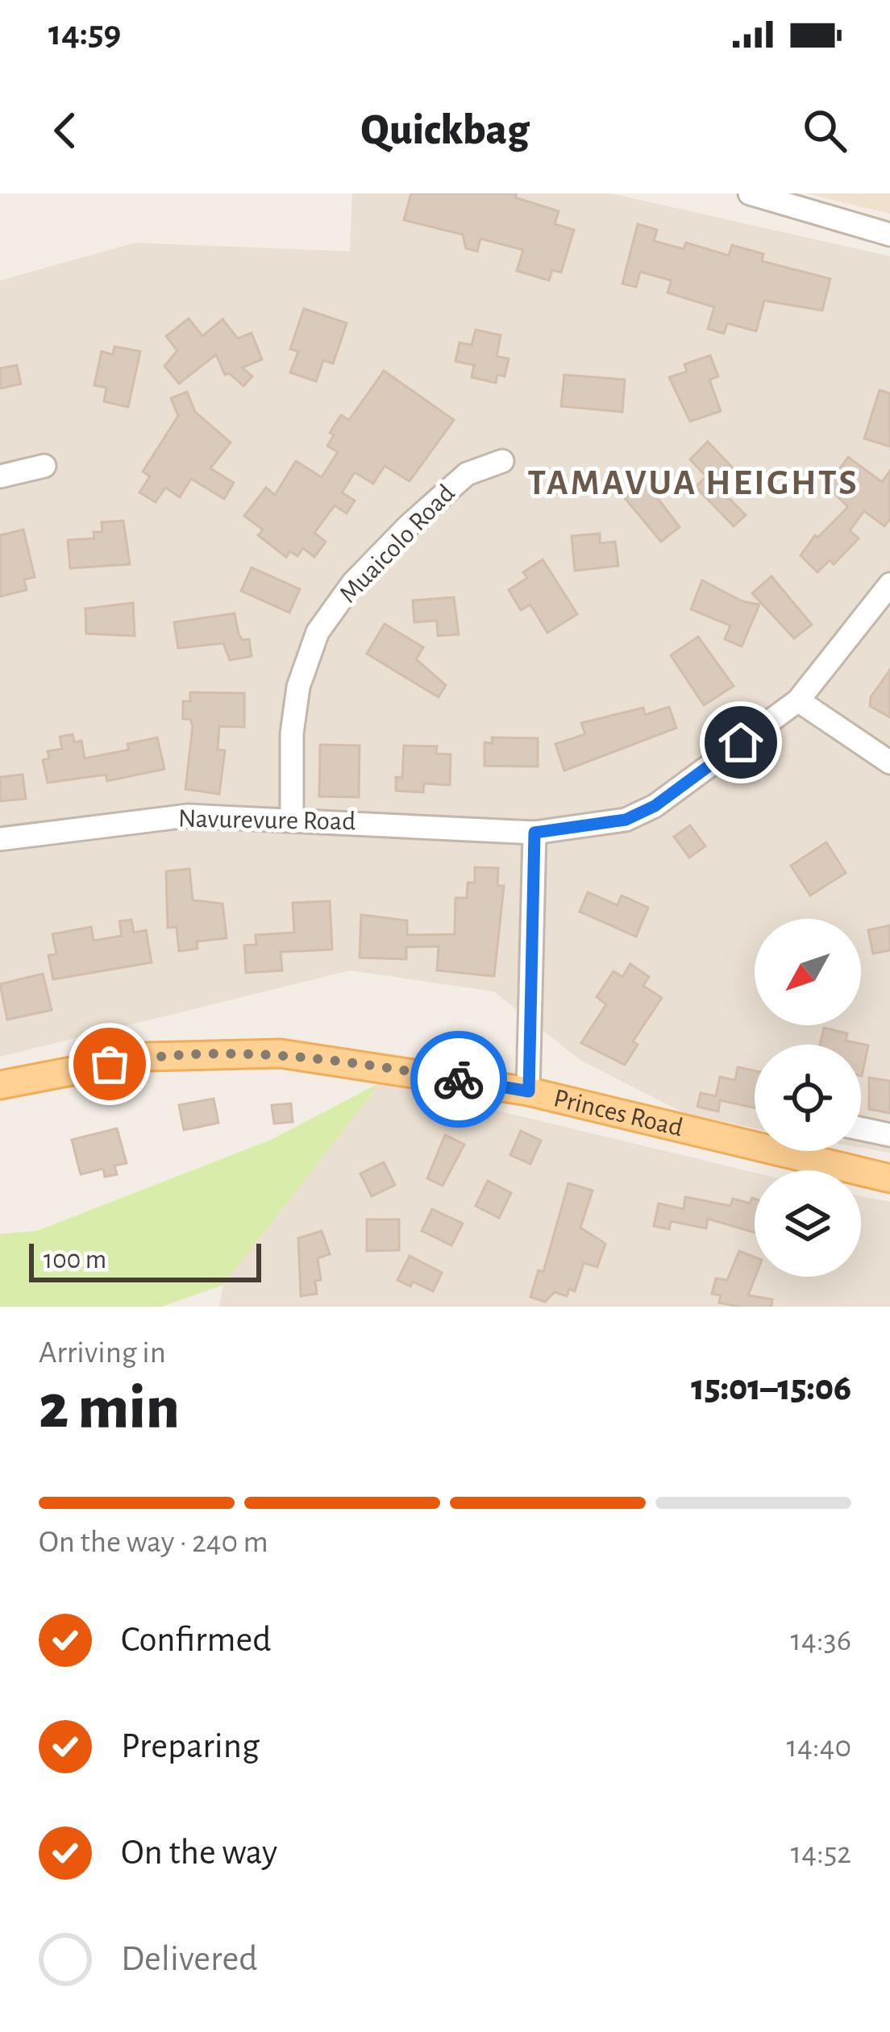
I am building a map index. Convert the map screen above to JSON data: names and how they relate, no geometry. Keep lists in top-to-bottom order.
{
  "streets": {
    "main road": ["Princes Road"],
    "street": ["Muaicolo Road", "Navurevure Road"]
  },
  "crossings": [
    ["Muaicolo Road", "Navurevure Road"]
  ],
  "districts": ["TAMAVUA HEIGHTS"],
  "scale_bar": "100 m",
  "north": "bottom left",
  "page": {
    "status": "14:59",
    "header": "Quickbag",
    "scale": "100 m",
    "heading": ["2 min", "Arriving in", "15:01–15:06"],
    "bar": "On the way · 240 m",
    "list": [
      ["Confirmed", "14:36"],
      ["Preparing", "14:40"],
      ["On the way", "14:52"],
      "Delivered"
    ]
  }
}
